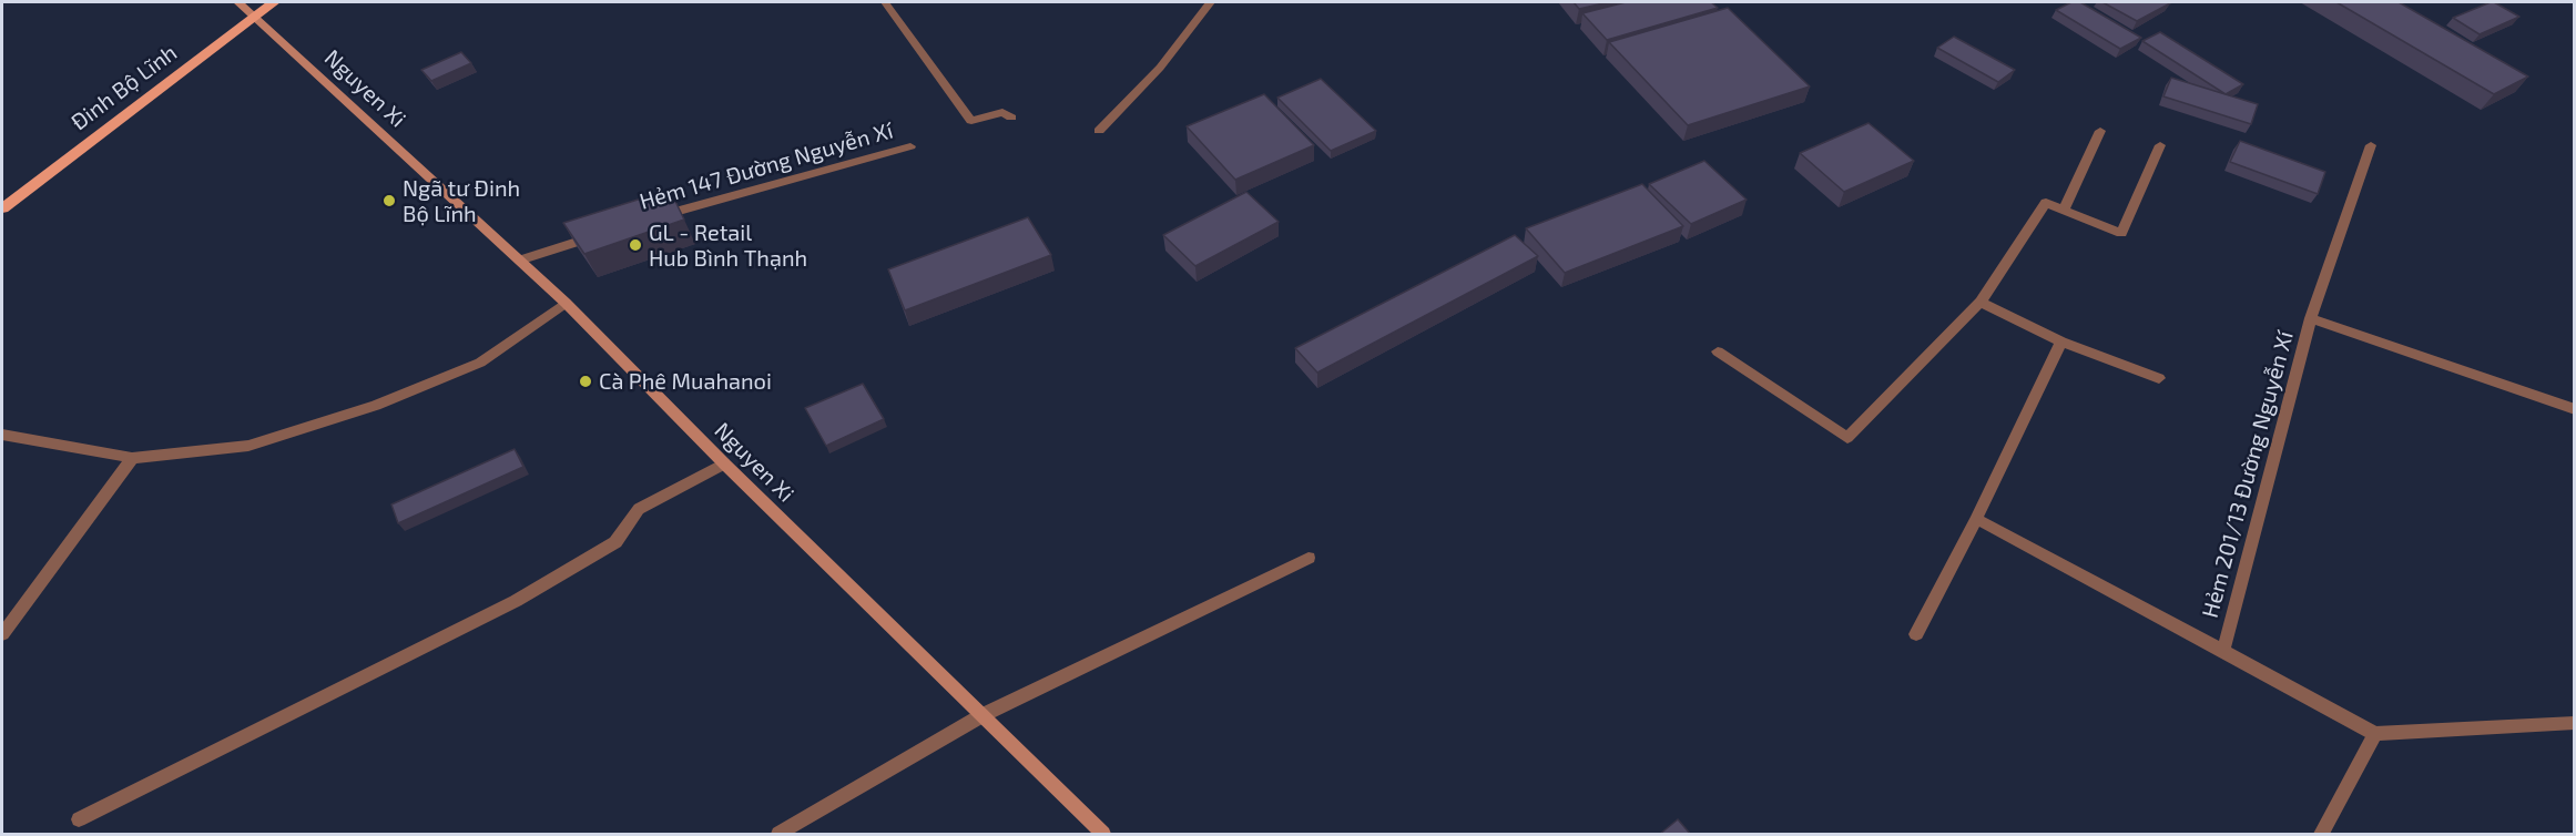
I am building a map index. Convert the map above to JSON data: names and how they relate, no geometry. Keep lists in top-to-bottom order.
{
  "streets": {
    "main road": ["Đinh Bộ Lĩnh", "Nguyen Xi"],
    "street": ["Hẻm 147 Đường Nguyễn Xí", "Hẻm 201/13 Đường Nguyễn Xí"]
  },
  "crossings": [
    ["Đinh Bộ Lĩnh", "Nguyen Xi"]
  ],
  "places": ["Ngã tư Đinh Bộ Lĩnh", "GL - Retail Hub Bình Thạnh", "Cà Phê Muahanoi"]
}
